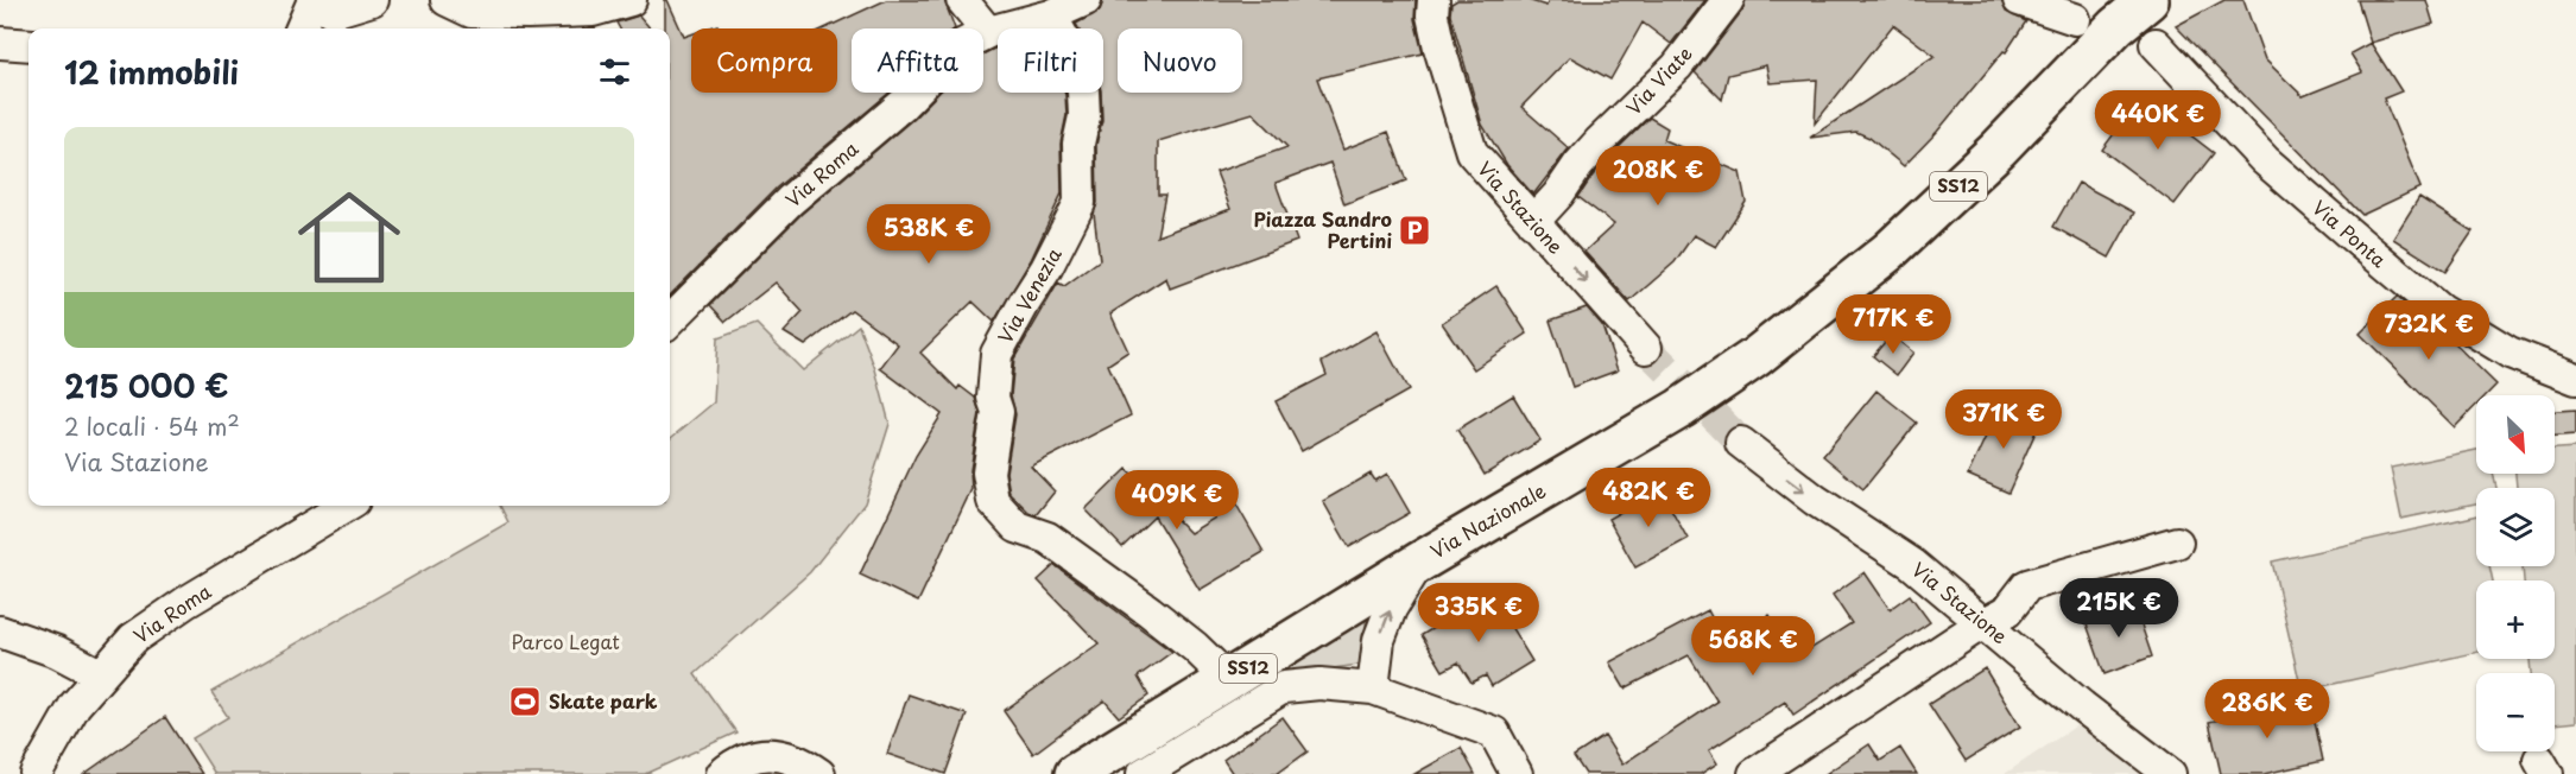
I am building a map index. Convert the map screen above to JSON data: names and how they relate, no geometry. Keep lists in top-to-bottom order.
{
  "streets": {
    "main road": ["SS12", "Via Nazionale"],
    "street": [
      "Via Viate",
      "Via Roma",
      "Via Stazione",
      "Via Ponta",
      "Via Venezia"
    ]
  },
  "crossings": [
    ["Via Viate", "Via Stazione"],
    ["Via Roma", "Via Venezia"],
    ["Via Venezia", "Via Nazionale"]
  ],
  "one_way": ["Via Stazione"],
  "parks": ["Parco Legat"],
  "places": {
    "parking": ["Piazza Sandro Pertini"],
    "sports": ["Skate park"]
  },
  "north": "bottom right",
  "page": {
    "chip": [
      "Compra",
      "Affitta",
      "Filtri",
      "Nuovo"
    ],
    "heading": "12 immobili",
    "price": [
      "440K €",
      "208K €",
      "538K €",
      "717K €",
      "732K €",
      "371K €",
      "482K €",
      "409K €",
      "215K €",
      "335K €",
      "568K €",
      "286K €"
    ],
    "list": [
      {
        "name": "215 000 €",
        "note": "2 locali · 54 m² · Via Stazione"
      }
    ],
    "map_buttons": ["+", "−"]
  }
}
